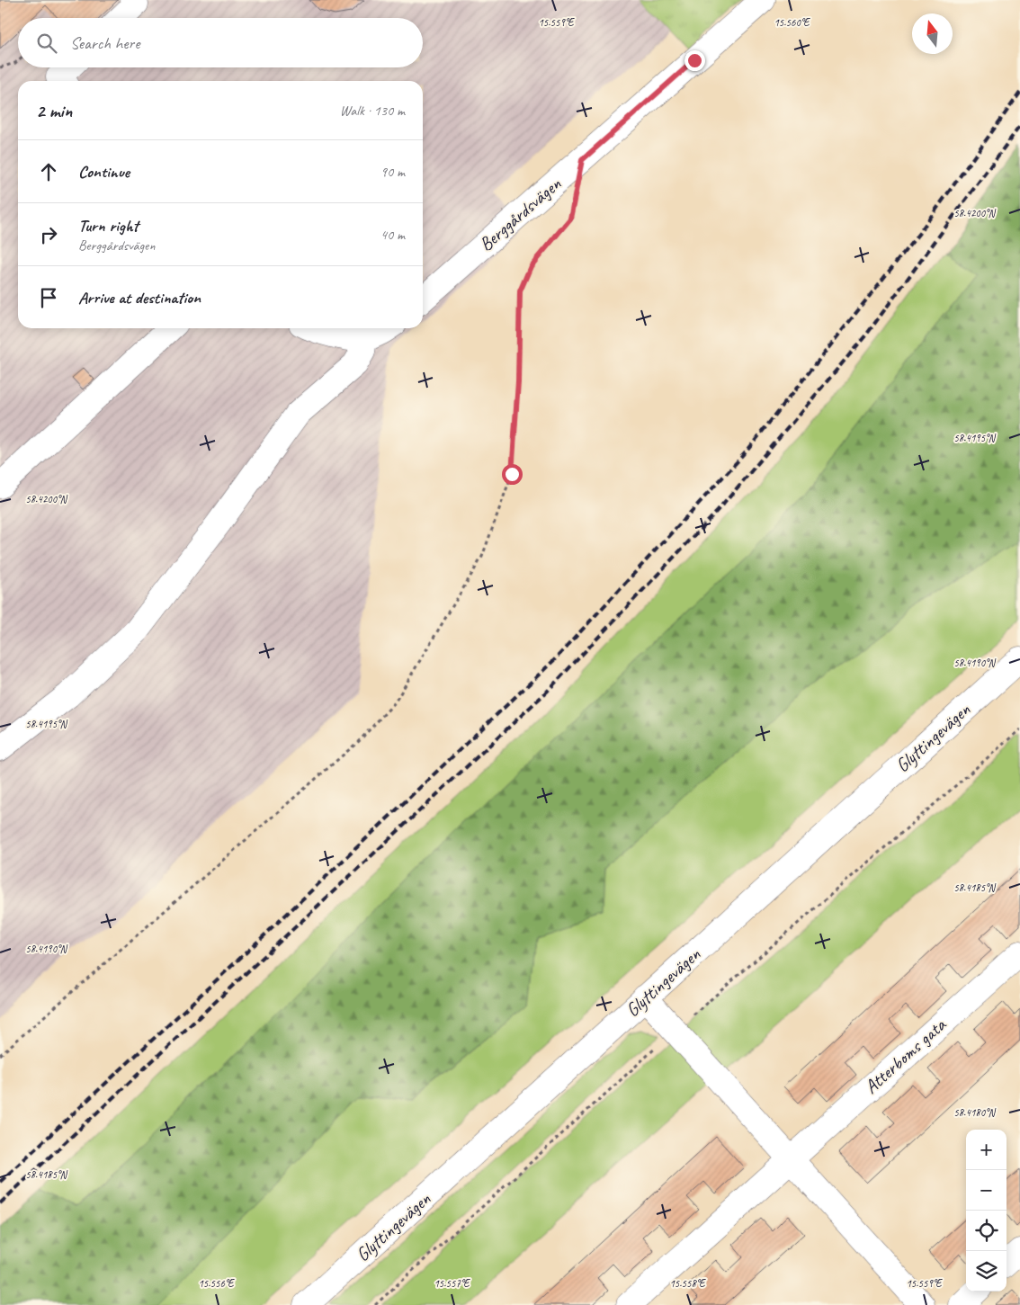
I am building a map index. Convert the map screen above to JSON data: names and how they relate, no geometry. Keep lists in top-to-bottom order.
{
  "streets": {
    "street": ["Berggårdsvägen", "Glyttingevägen", "Atterboms gata"]
  },
  "north": "top",
  "page": {
    "search": "Search here",
    "heading": ["2 min", "Walk · 130 m"],
    "list": [
      ["Continue", "90 m"],
      ["Turn right", "Berggårdsvägen", "40 m"],
      "Arrive at destination"
    ],
    "map_buttons": ["+", "−"]
  },
  "coordinates": [
    "15.559°E",
    "15.560°E",
    "58.4200°N",
    "58.4195°N",
    "58.4190°N",
    "58.4185°N",
    "58.4180°N",
    "15.556°E",
    "15.557°E",
    "15.558°E"
  ]
}
